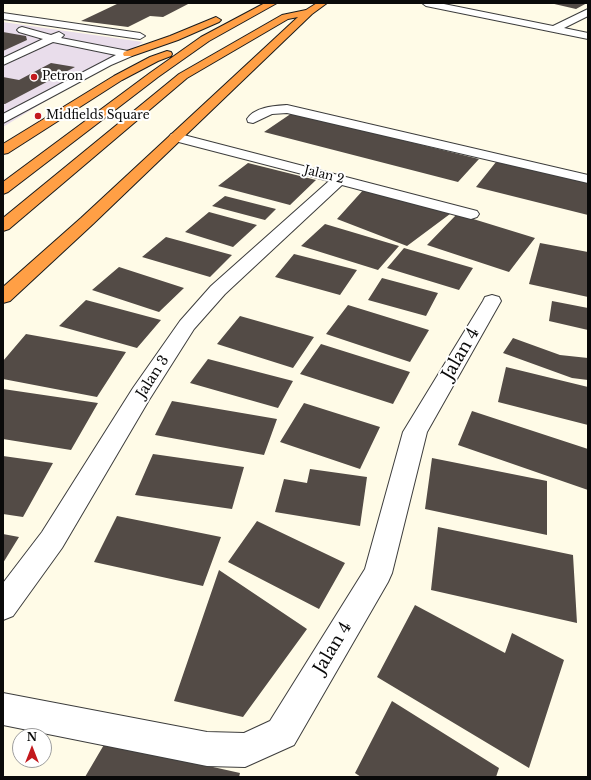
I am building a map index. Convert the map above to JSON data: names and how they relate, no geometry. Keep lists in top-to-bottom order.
{
  "streets": {
    "street": ["Jalan 2", "Jalan 4", "Jalan 3"]
  },
  "crossings": [
    ["Jalan 2", "Jalan 3"]
  ],
  "places": ["Petron", "Midfields Square"],
  "north": "top"
}
